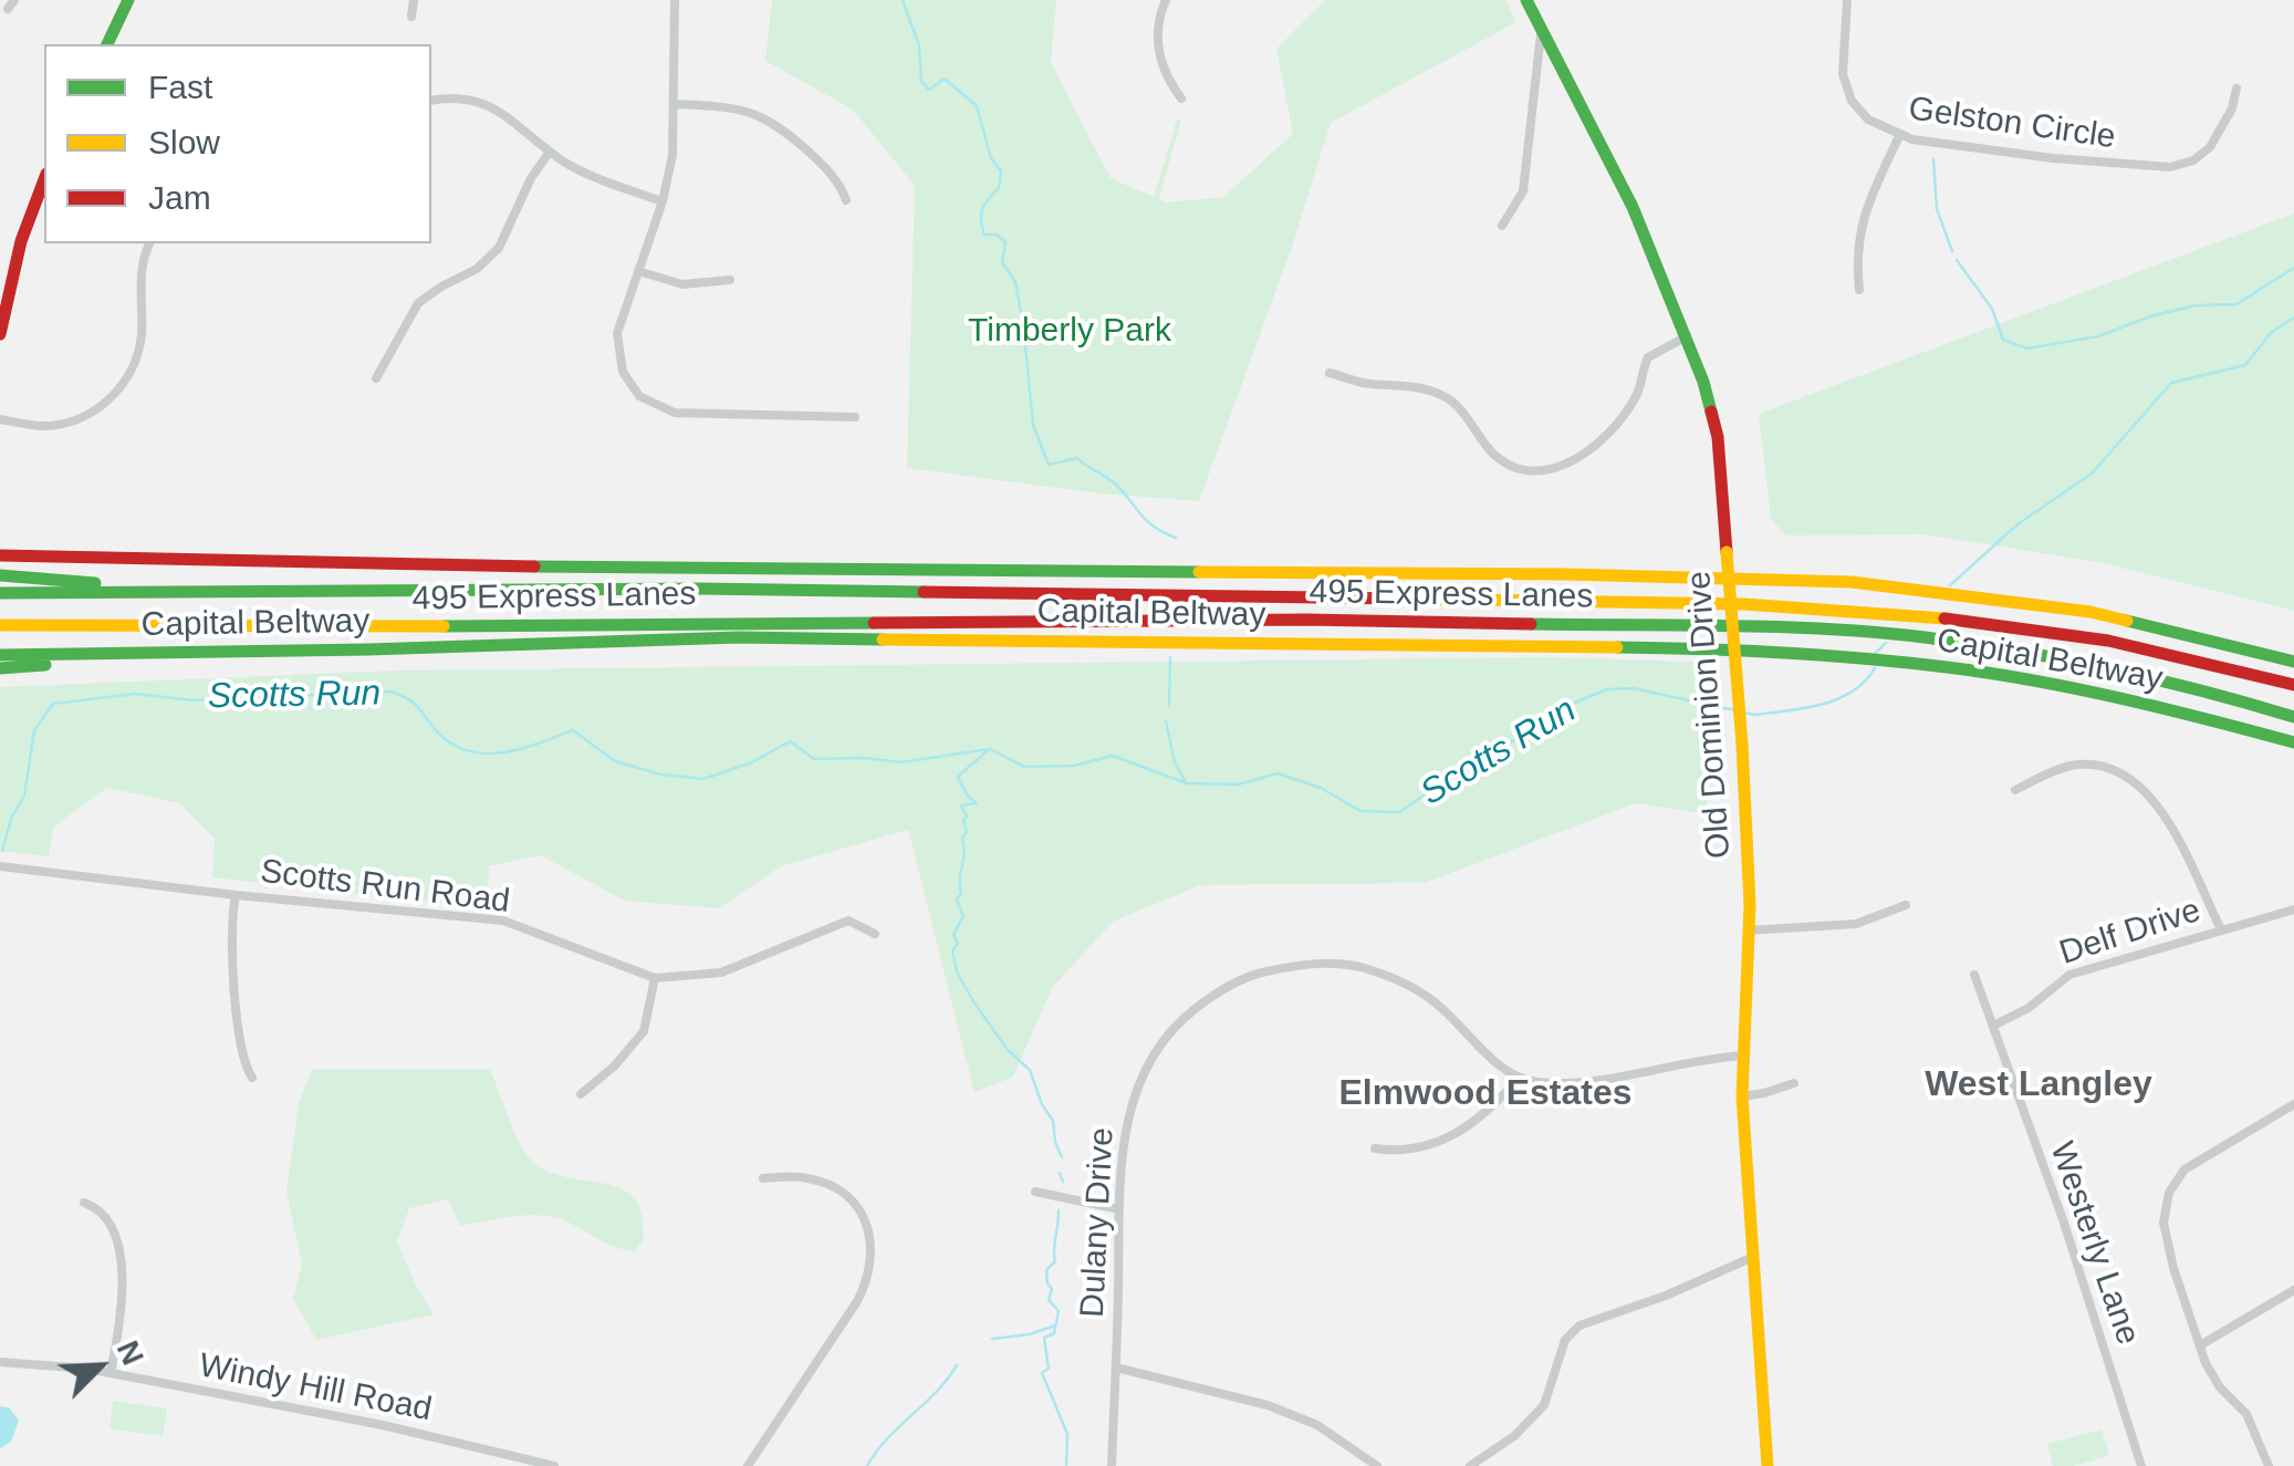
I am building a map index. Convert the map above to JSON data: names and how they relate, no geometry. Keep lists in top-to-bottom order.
{
  "streets": {
    "main road": ["495 Express Lanes", "Capital Beltway", "Old Dominion Drive"],
    "street": [
      "Gelston Circle",
      "Scotts Run Road",
      "Delf Drive",
      "Dulany Drive",
      "Westerly Lane",
      "Windy Hill Road"
    ]
  },
  "crossings": [
    ["Delf Drive", "Westerly Lane"]
  ],
  "districts": ["West Langley", "Elmwood Estates"],
  "water": ["Scotts Run"],
  "parks": ["Timberly Park"],
  "legend": ["Fast", "Slow", "Jam"],
  "north": "top right"
}
